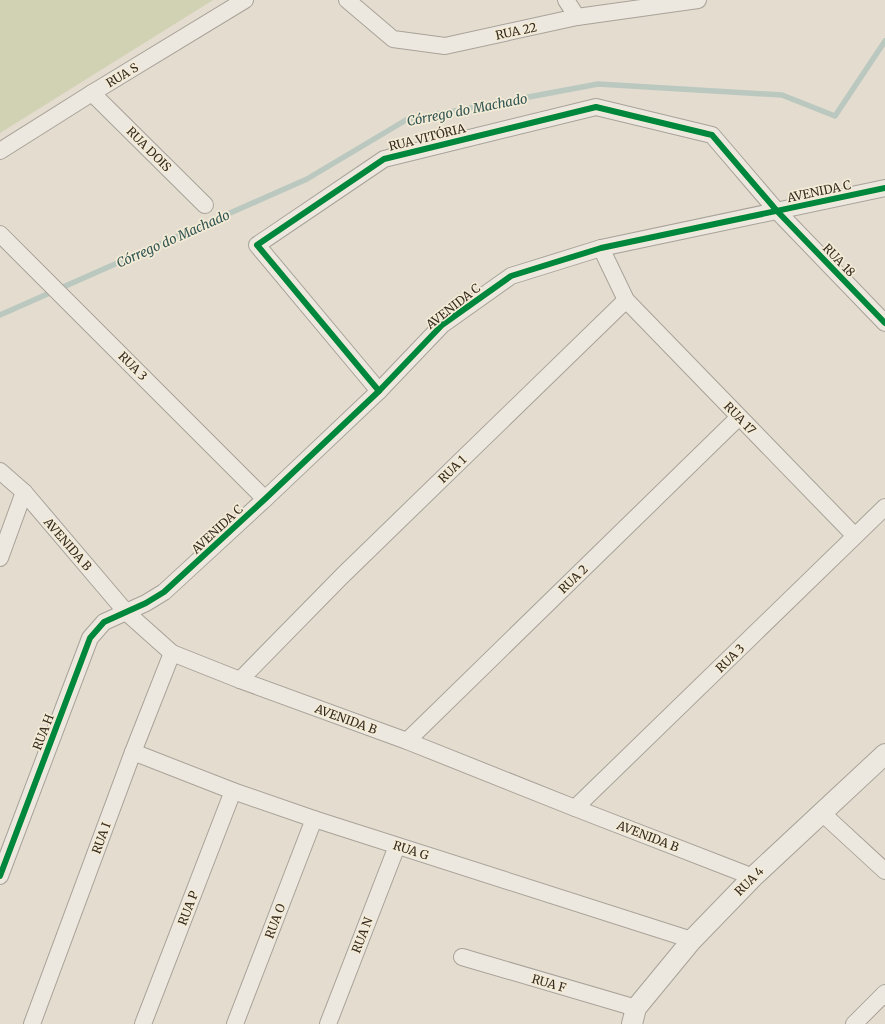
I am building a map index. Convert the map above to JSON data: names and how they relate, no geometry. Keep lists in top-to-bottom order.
{
  "streets": {
    "street": [
      "RUA 22",
      "RUA S",
      "RUA VITÓRIA",
      "RUA DOIS",
      "AVENIDA C",
      "RUA 18",
      "RUA 3",
      "RUA 17",
      "RUA 1",
      "AVENIDA B",
      "RUA 2",
      "RUA H",
      "RUA I",
      "RUA G",
      "RUA 4",
      "RUA P",
      "RUA O",
      "RUA N",
      "RUA F"
    ]
  },
  "crossings": [
    ["RUA S", "RUA DOIS"],
    ["RUA VITÓRIA", "AVENIDA C"],
    ["RUA VITÓRIA", "RUA 18"],
    ["AVENIDA C", "RUA 18"],
    ["AVENIDA C", "RUA 3"],
    ["AVENIDA C", "AVENIDA B"],
    ["AVENIDA C", "RUA H"],
    ["RUA 3", "RUA 17"],
    ["RUA 3", "AVENIDA B"],
    ["RUA 17", "RUA 1"],
    ["RUA 17", "RUA 2"],
    ["RUA 1", "AVENIDA B"],
    ["AVENIDA B", "RUA 2"],
    ["AVENIDA B", "RUA H"],
    ["AVENIDA B", "RUA I"],
    ["AVENIDA B", "RUA 4"],
    ["RUA I", "RUA G"],
    ["RUA G", "RUA 4"],
    ["RUA G", "RUA P"],
    ["RUA G", "RUA O"],
    ["RUA G", "RUA N"],
    ["RUA 4", "RUA F"]
  ],
  "water": ["Córrego do Machado"]
}
